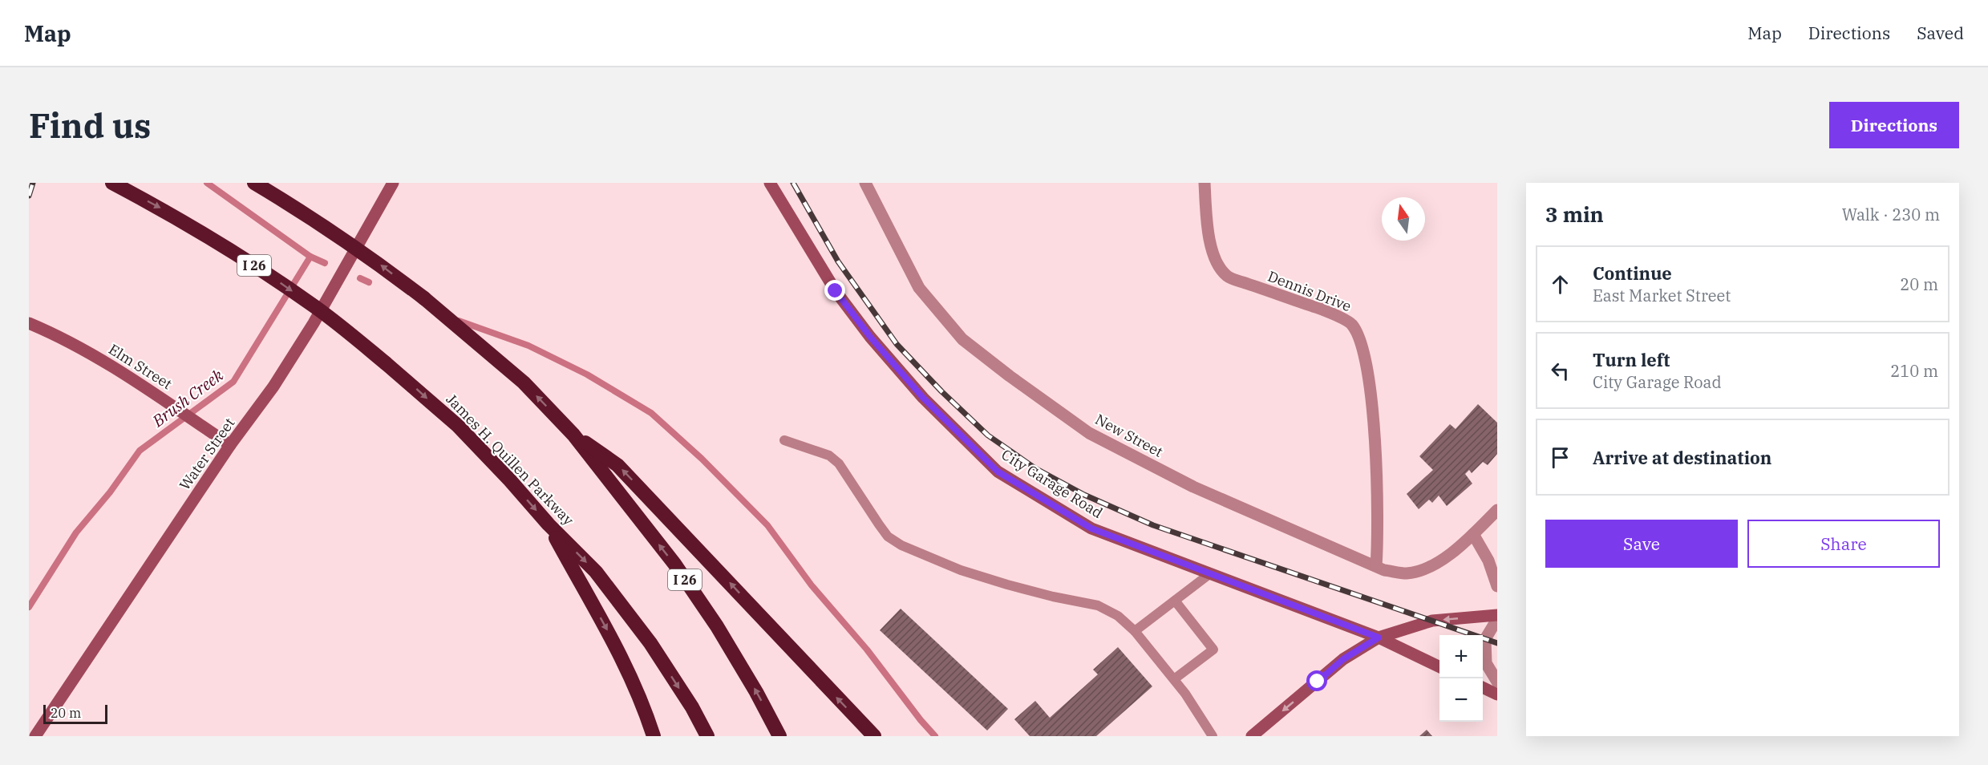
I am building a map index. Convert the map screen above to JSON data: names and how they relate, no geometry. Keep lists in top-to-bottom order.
{
  "streets": {
    "highway": ["I 26", "James H. Quillen Parkway"],
    "street": [
      "Dennis Drive",
      "Elm Street",
      "New Street",
      "Water Street",
      "City Garage Road"
    ]
  },
  "crossings": [
    ["Dennis Drive", "New Street"],
    ["Elm Street", "Water Street"]
  ],
  "water": ["Brush Creek"],
  "scale_bar": "20 m",
  "north": "top",
  "page": {
    "header": "Map",
    "nav": ["Map", "Directions", "Saved"],
    "buttons": [
      "Directions",
      ["Save", "Share"]
    ],
    "title": "Find us",
    "heading": ["3 min", "Walk · 230 m"],
    "list": [
      ["Continue", "East Market Street", "20 m"],
      ["Turn left", "City Garage Road", "210 m"],
      "Arrive at destination"
    ],
    "map_buttons": ["+", "−"],
    "scale": "20 m"
  }
}
